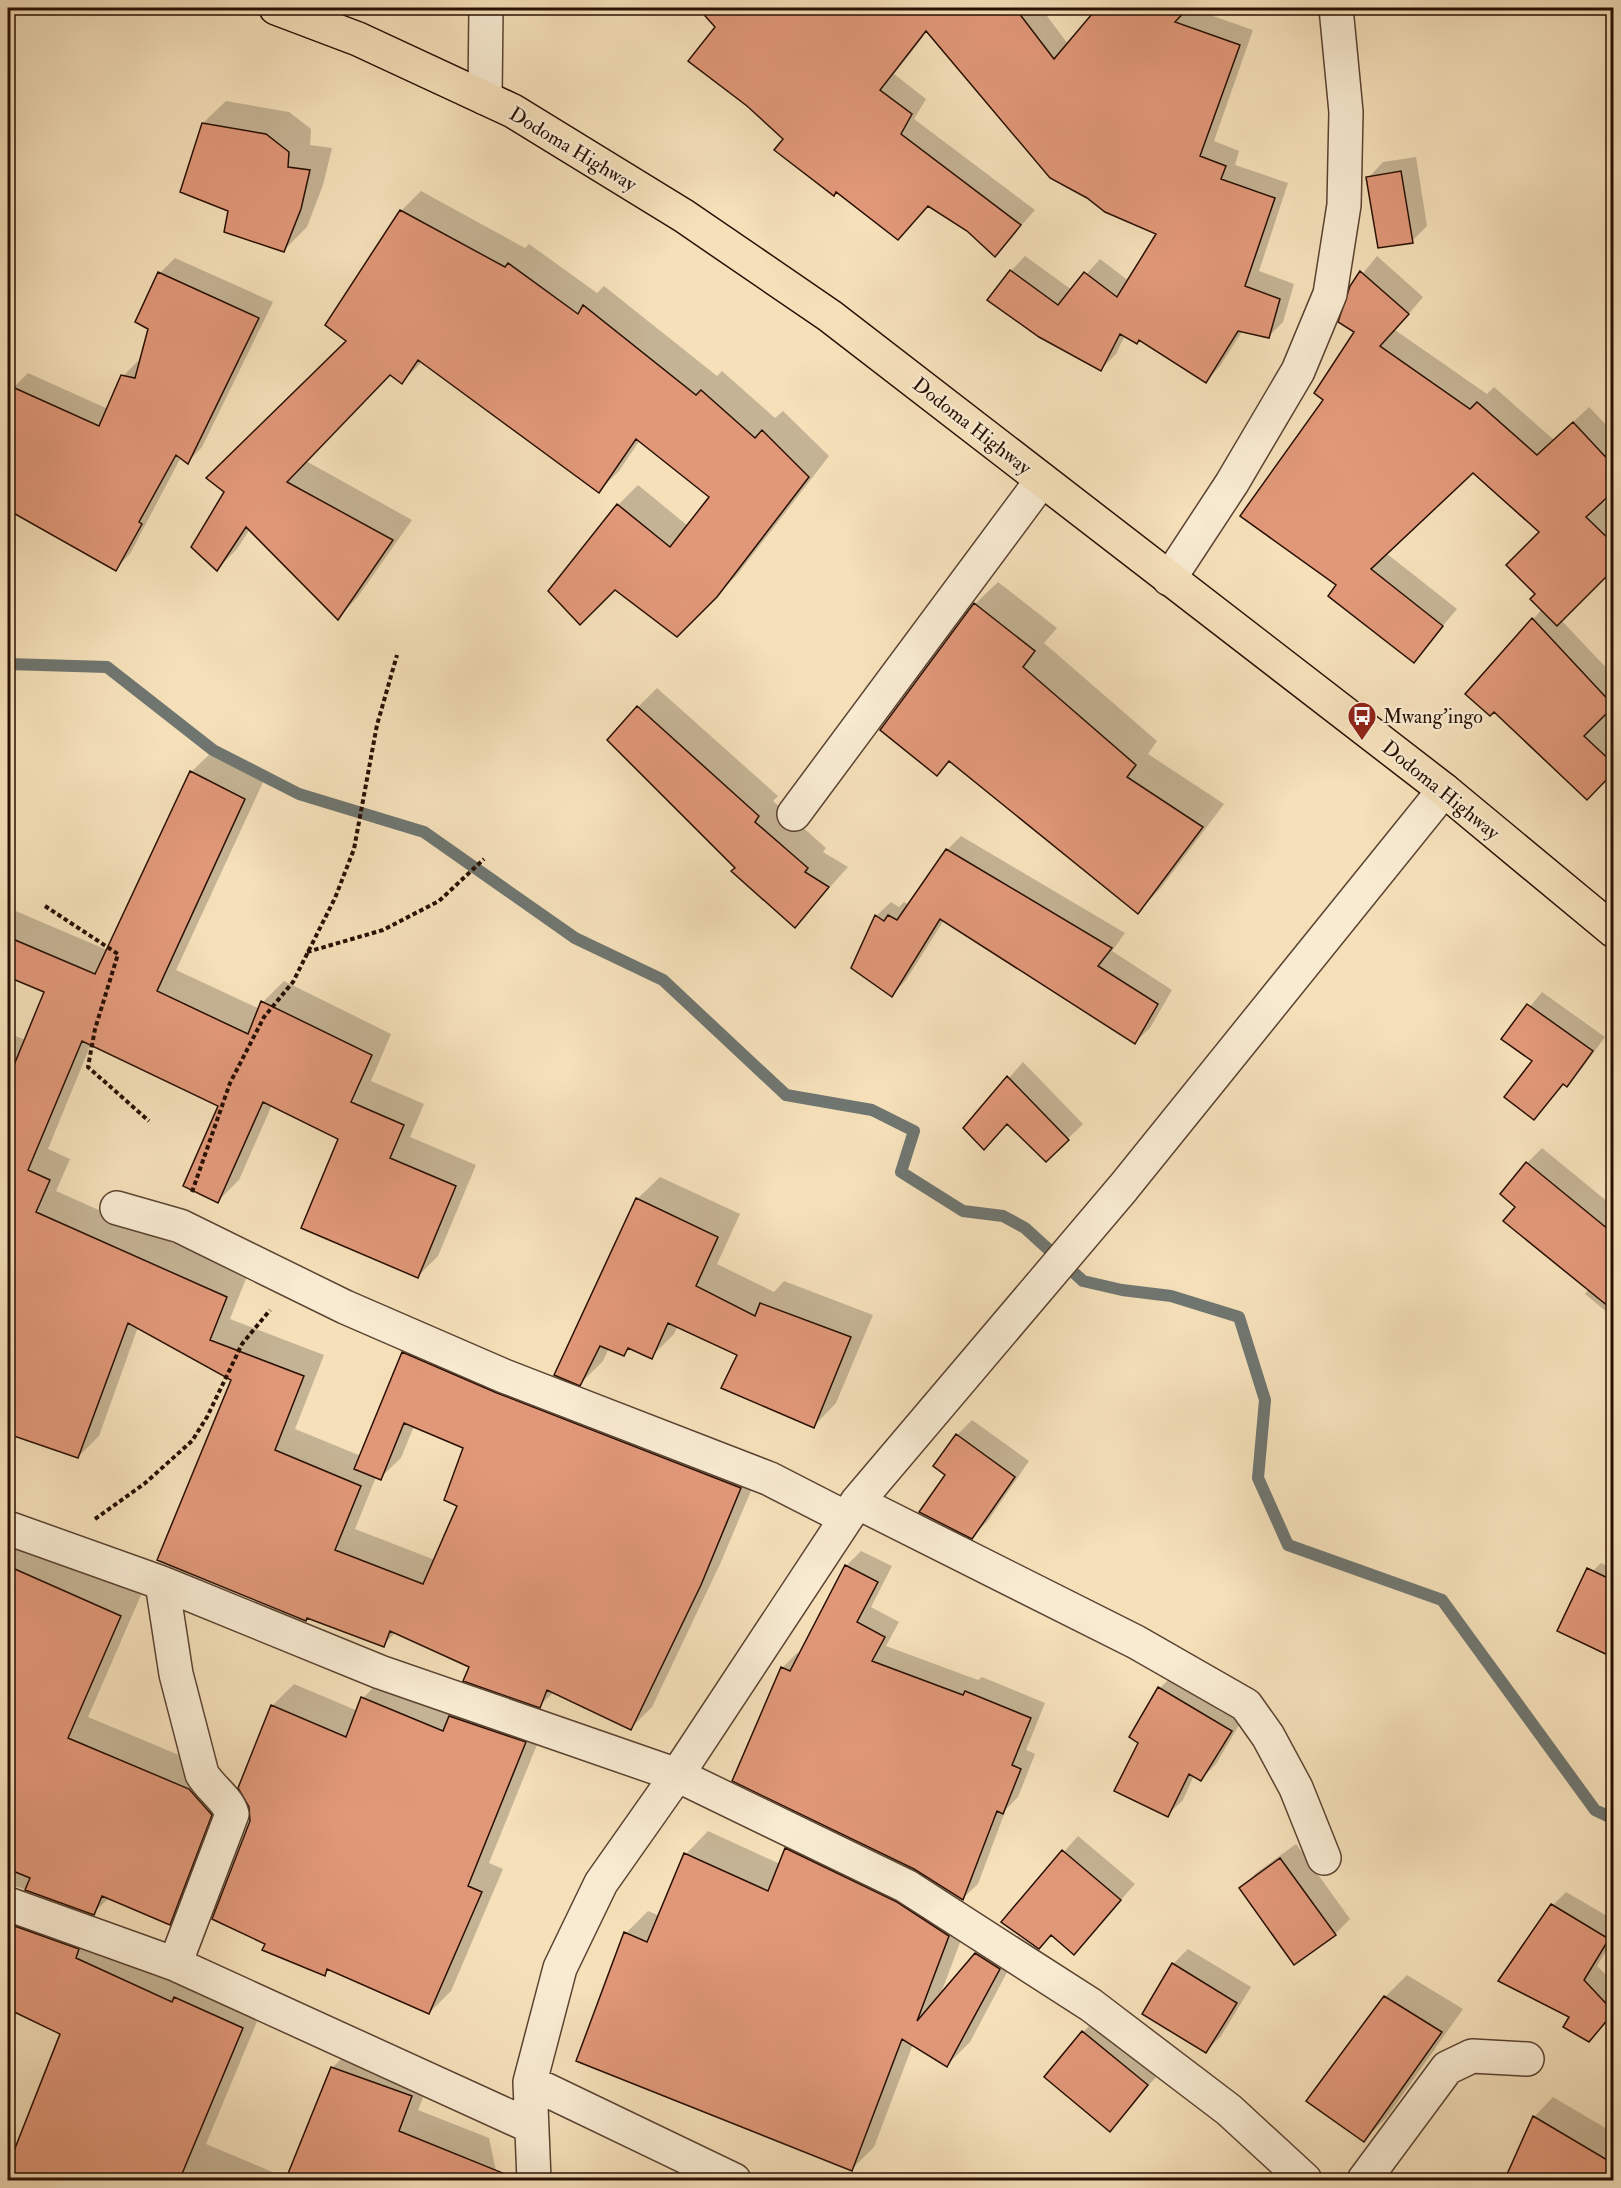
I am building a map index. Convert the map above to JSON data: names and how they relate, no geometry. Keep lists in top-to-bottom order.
{
  "streets": {
    "highway": ["Dodoma Highway"]
  },
  "places": {
    "bus stop": ["Mwang'ingo"]
  }
}
